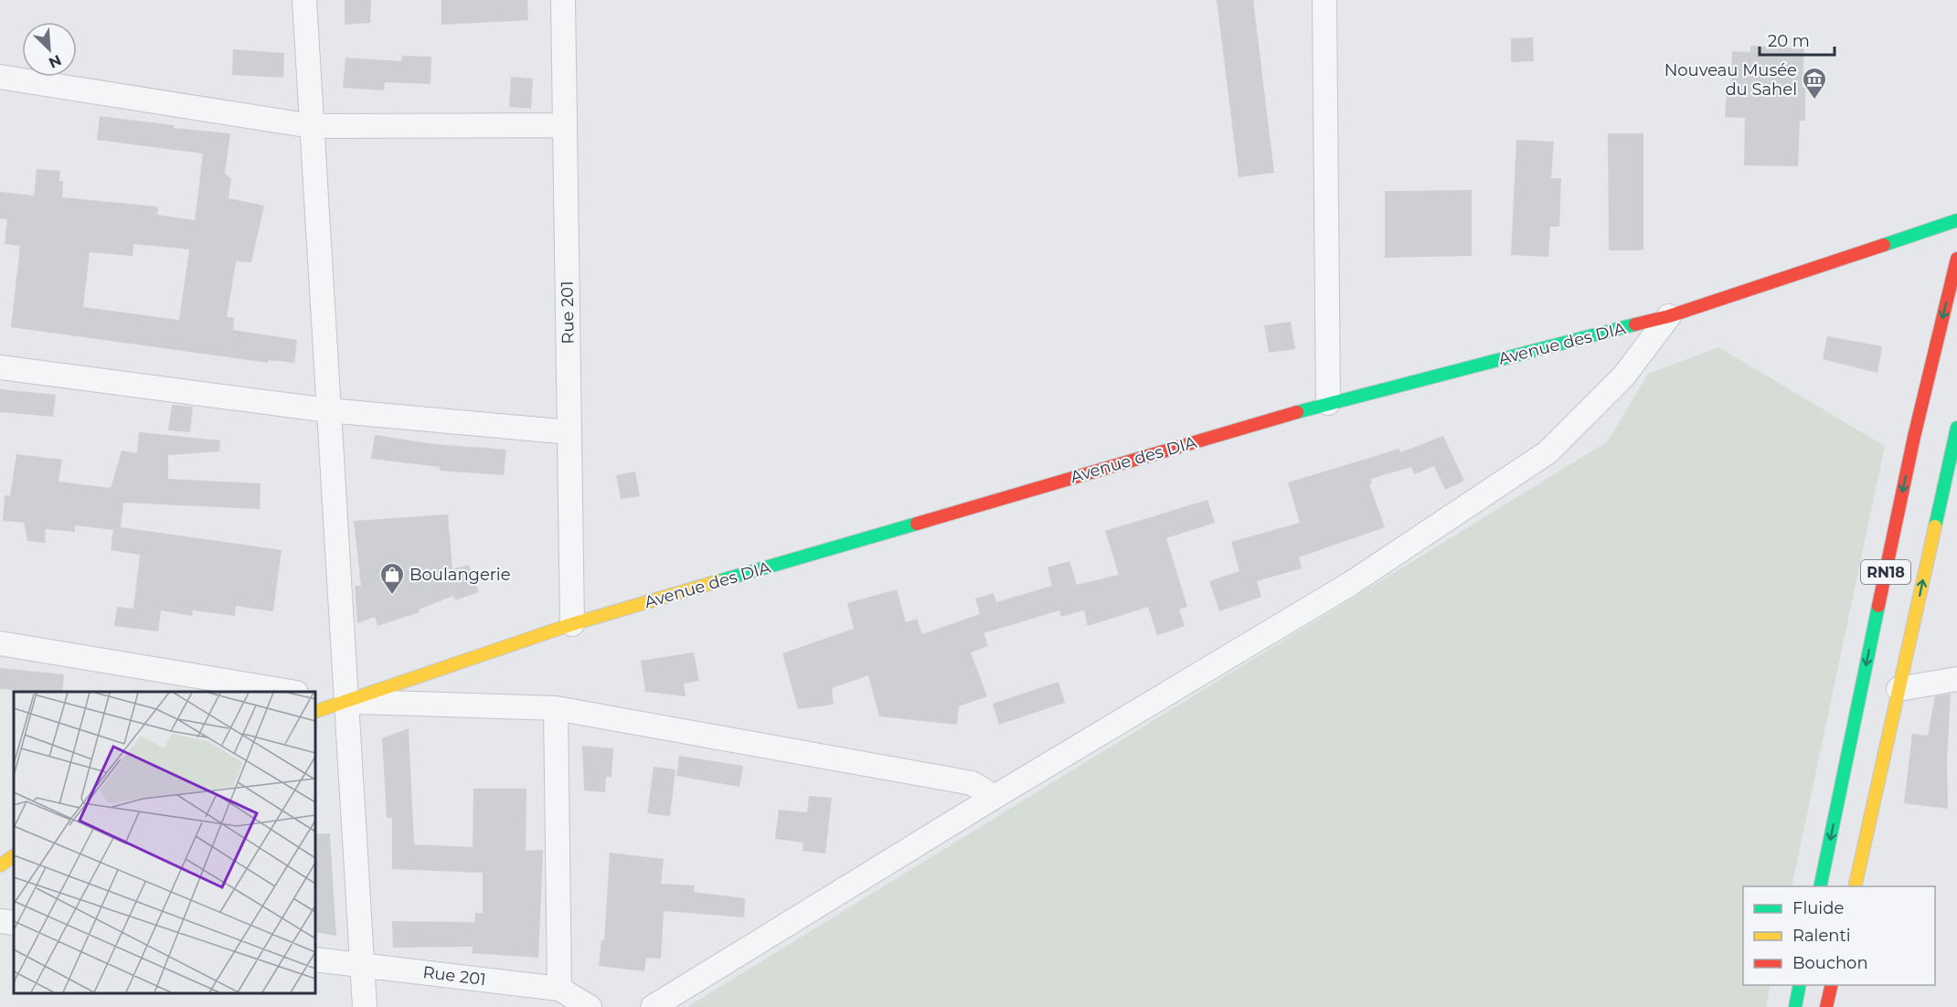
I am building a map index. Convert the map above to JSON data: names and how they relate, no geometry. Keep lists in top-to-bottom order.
{
  "streets": {
    "street": ["Rue 201", "Avenue des DIA", "RN18"]
  },
  "crossings": [
    ["Rue 201", "Avenue des DIA"]
  ],
  "places": {
    "museum": ["Nouveau Musée du Sahel"],
    "shop": ["Boulangerie"]
  },
  "legend": ["Fluide", "Ralenti", "Bouchon"],
  "scale_bar": "20 m",
  "north": "bottom right"
}
